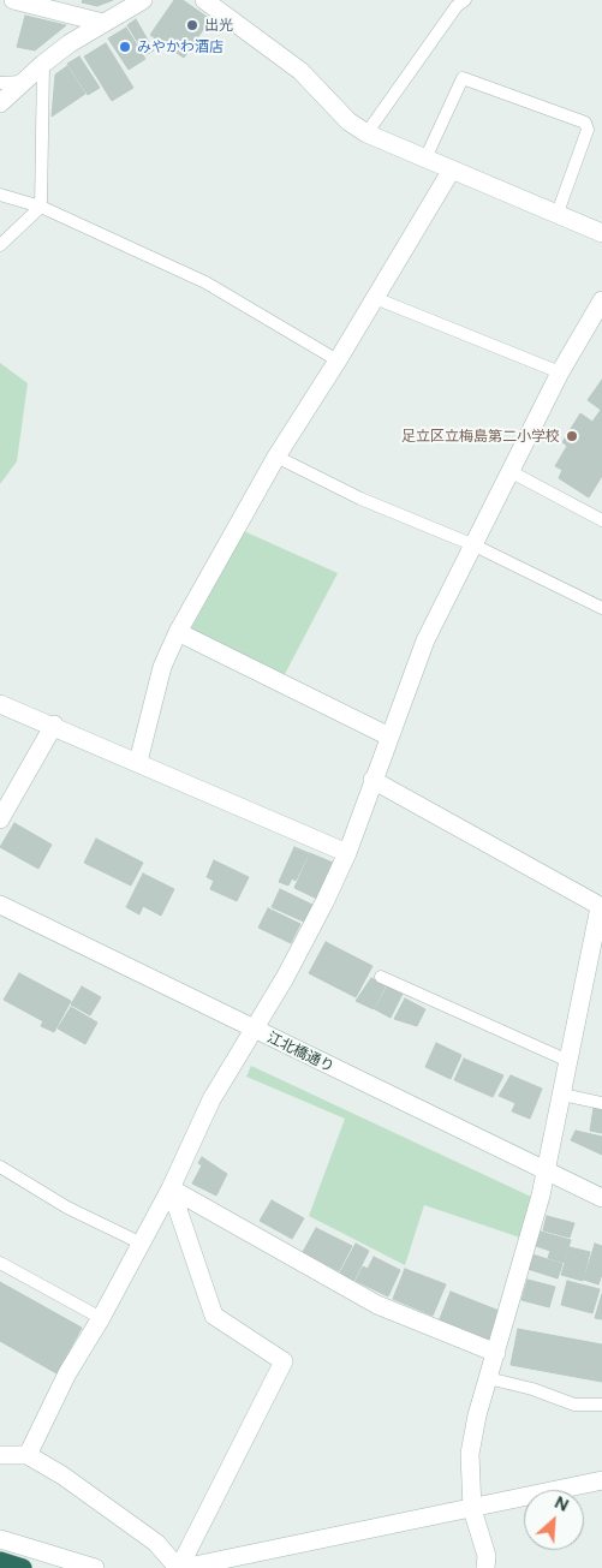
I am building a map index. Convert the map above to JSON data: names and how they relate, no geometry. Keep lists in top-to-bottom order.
{
  "streets": {
    "street": ["江北橋通り"]
  },
  "places": ["出光", "みやかわ酒店", "足立区立梅島第二小学校"],
  "north": "top right"
}
